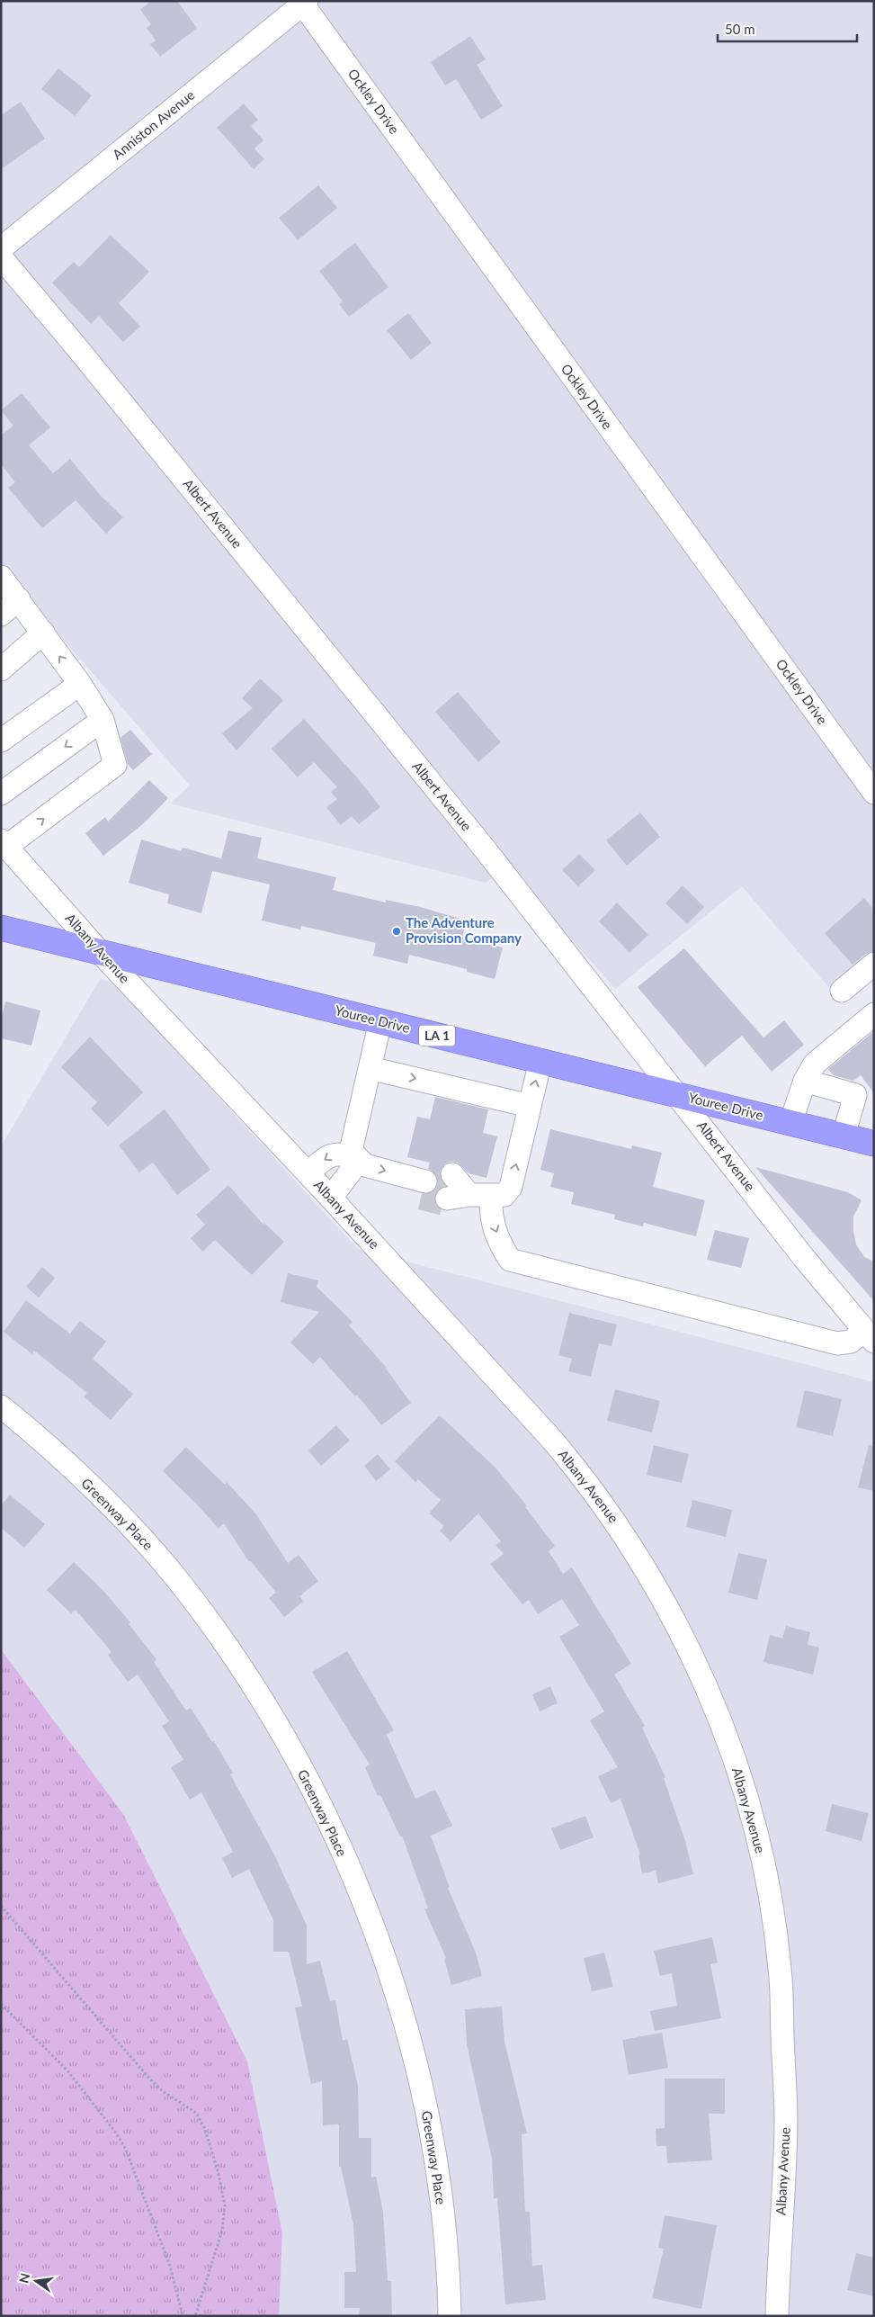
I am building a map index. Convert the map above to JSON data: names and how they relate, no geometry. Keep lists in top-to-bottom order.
{
  "streets": {
    "main road": ["Youree Drive", "LA 1"],
    "street": [
      "Ockley Drive",
      "Anniston Avenue",
      "Albert Avenue",
      "Albany Avenue",
      "Greenway Place"
    ]
  },
  "crossings": [
    ["Ockley Drive", "Anniston Avenue"],
    ["Albert Avenue", "Youree Drive"],
    ["Albany Avenue", "Youree Drive"]
  ],
  "places": ["The Adventure Provision Company"],
  "scale_bar": "50 m",
  "north": "left"
}
